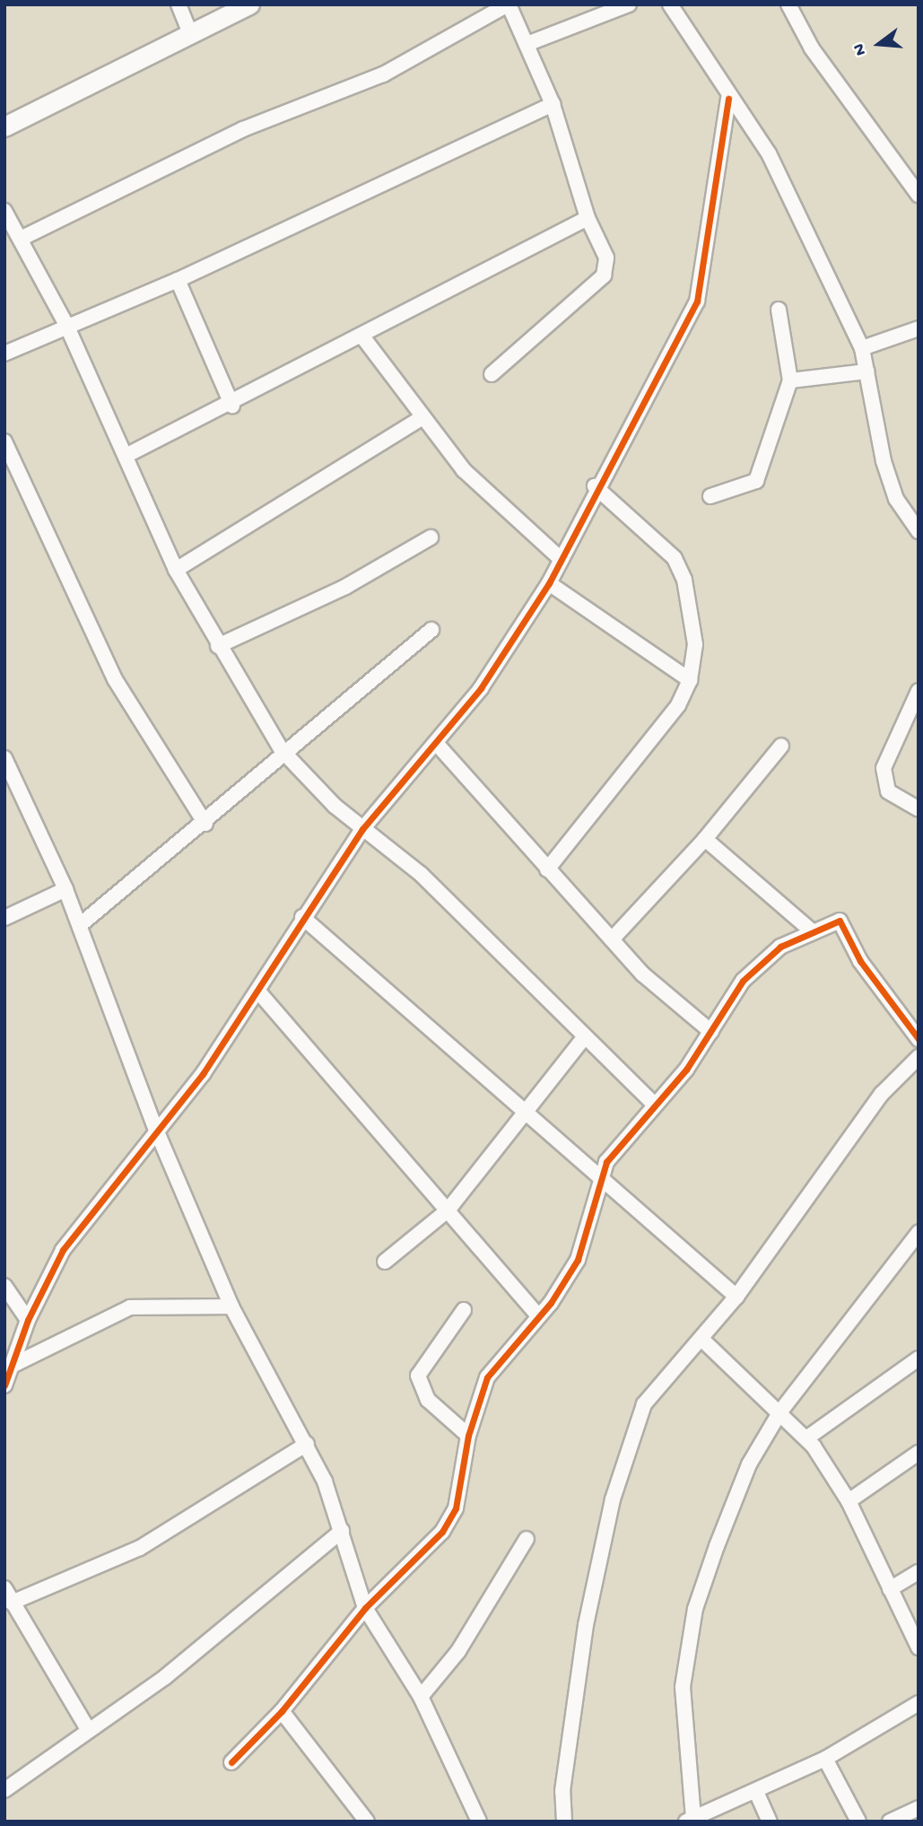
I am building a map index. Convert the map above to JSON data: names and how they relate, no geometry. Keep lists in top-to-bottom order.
{
  "north": "left"
}
